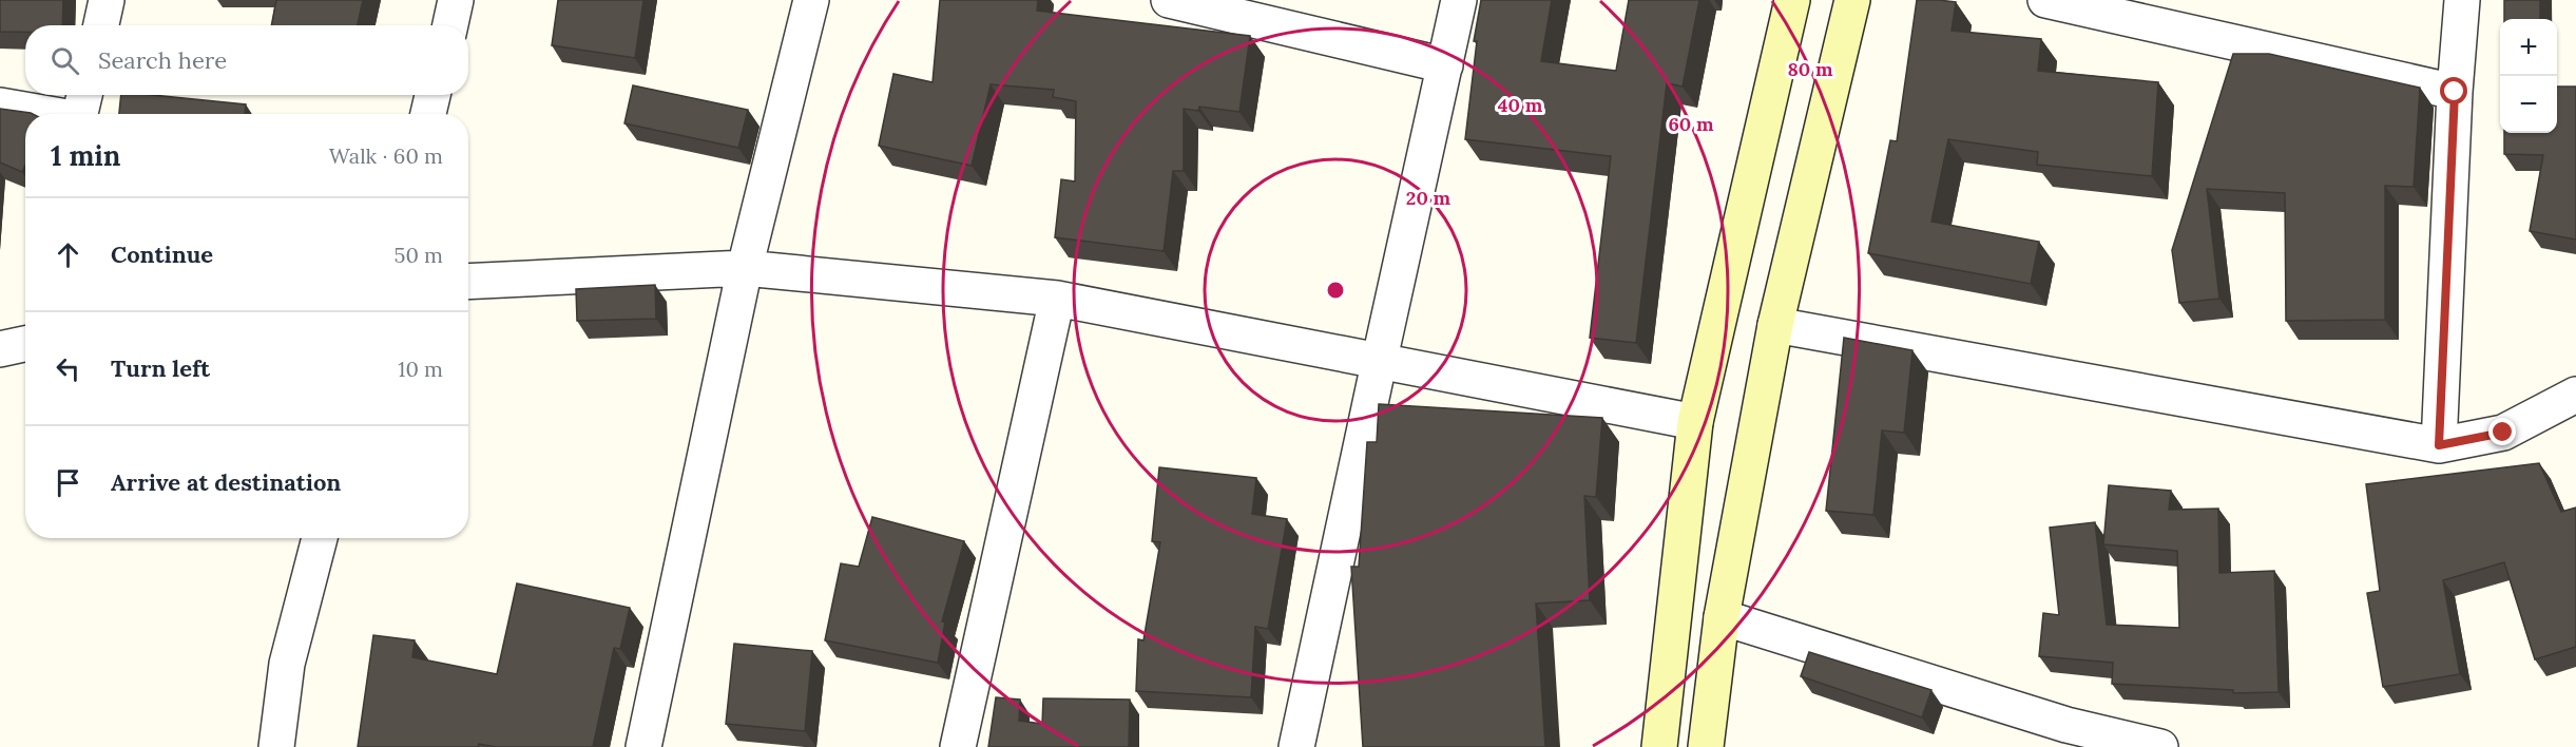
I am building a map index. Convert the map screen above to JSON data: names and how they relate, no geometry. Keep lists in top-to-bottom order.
{
  "page": {
    "map_buttons": ["+", "−"],
    "search": "Search here",
    "heading": ["1 min", "Walk · 60 m"],
    "list": [
      ["Continue", "50 m"],
      ["Turn left", "10 m"],
      "Arrive at destination"
    ]
  },
  "rings": [
    "80 m",
    "40 m",
    "60 m",
    "20 m"
  ]
}
